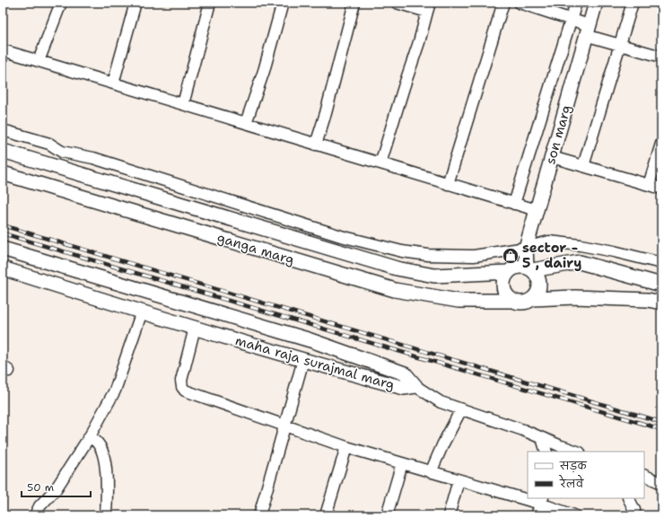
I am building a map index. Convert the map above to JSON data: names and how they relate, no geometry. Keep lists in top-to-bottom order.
{
  "streets": {
    "street": ["son marg", "ganga marg", "maha raja surajmal marg"]
  },
  "crossings": [
    ["son marg", "ganga marg"]
  ],
  "places": {
    "shop": ["sector - 5 , dairy"]
  },
  "legend": ["सड़क", "रेलवे"],
  "scale_bar": "50 m"
}
